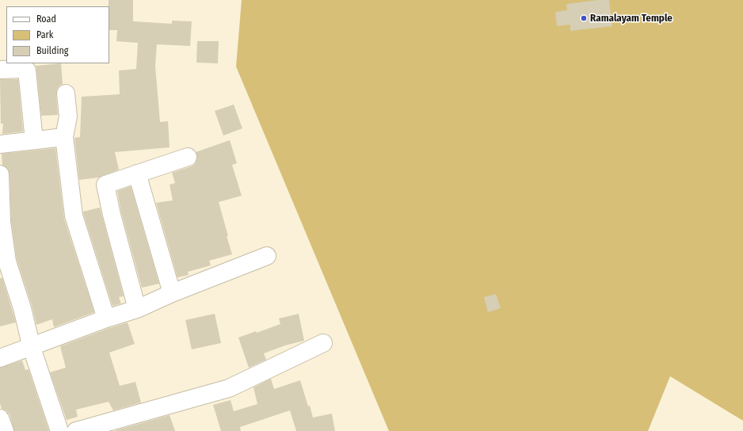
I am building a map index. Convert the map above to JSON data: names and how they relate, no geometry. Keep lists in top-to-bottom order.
{
  "places": ["Ramalayam Temple"],
  "legend": ["Road", "Park", "Building"]
}
